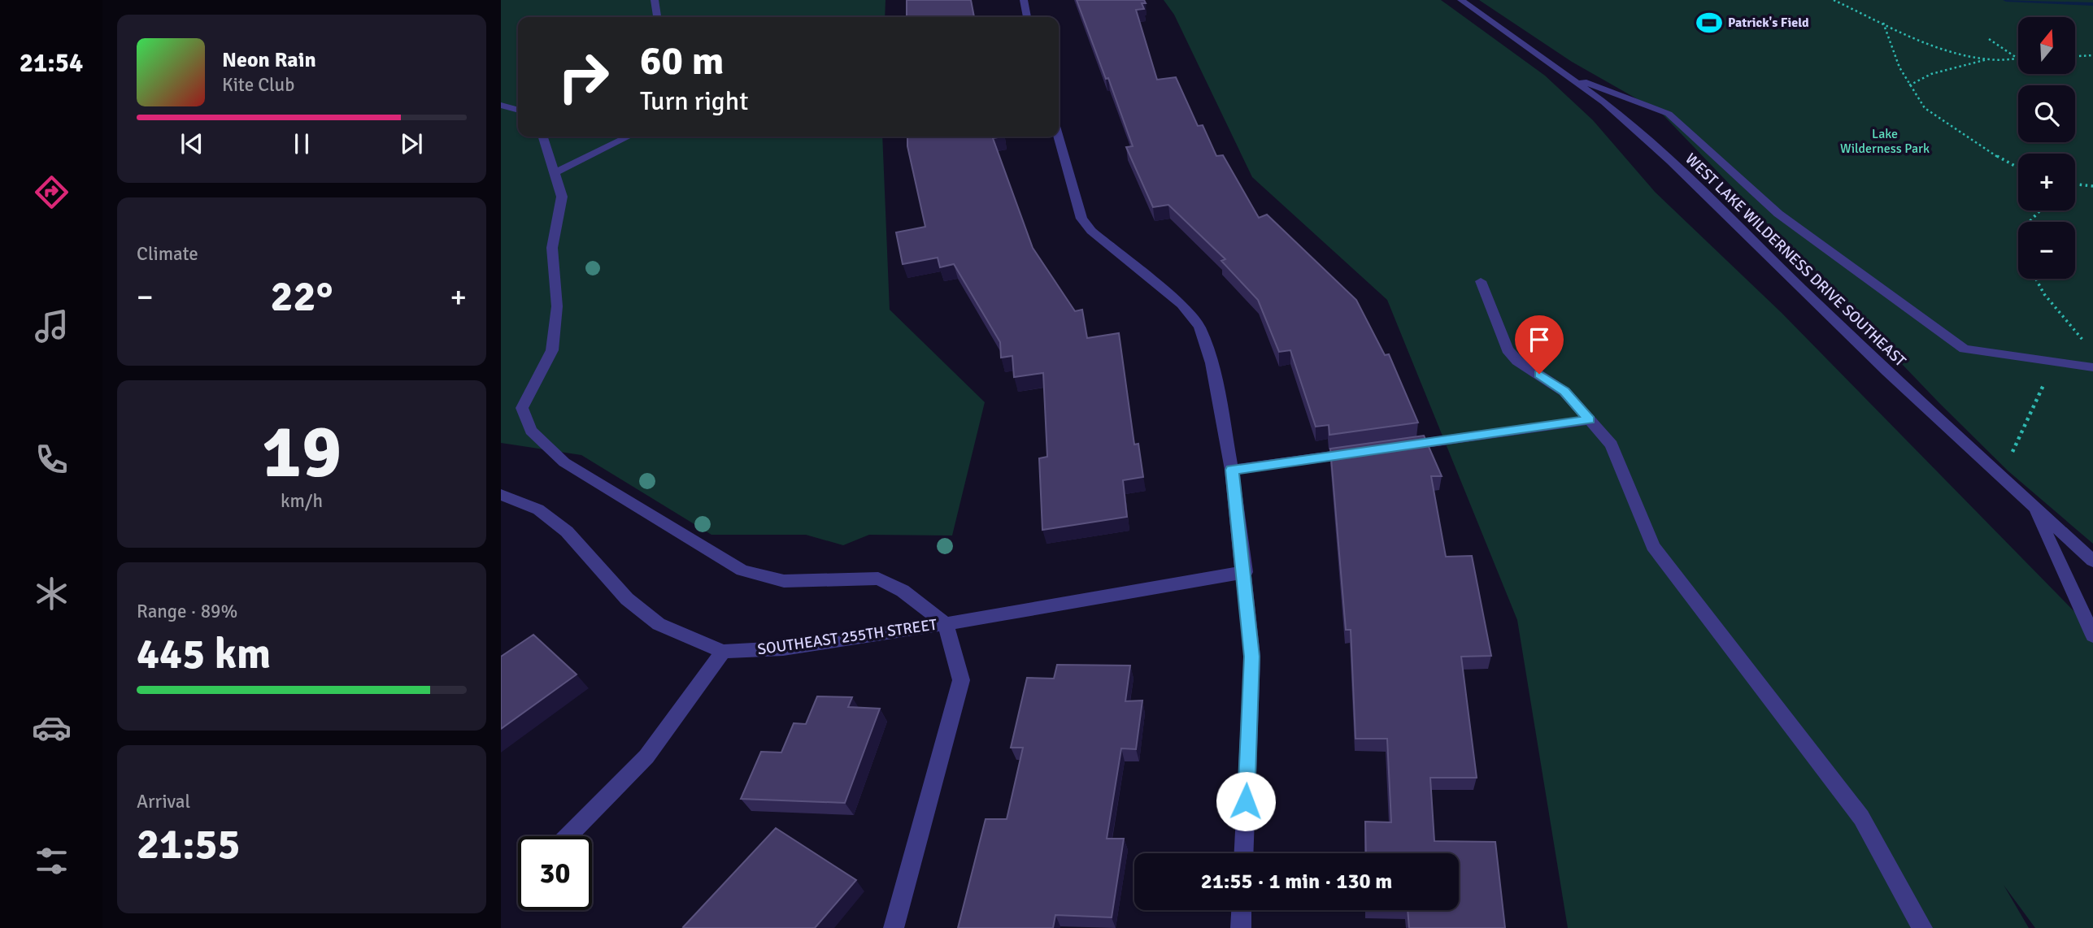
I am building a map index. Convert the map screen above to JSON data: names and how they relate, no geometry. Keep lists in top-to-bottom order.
{
  "streets": {
    "street": ["WEST LAKE WILDERNESS DRIVE SOUTHEAST", "SOUTHEAST 255TH STREET"]
  },
  "parks": ["Lake Wilderness Park"],
  "places": {
    "sports": ["Patrick's Field"]
  },
  "north": "top",
  "page": {
    "tabs": "21:54",
    "map_buttons": ["+", "−"],
    "turn": ["60 m", "Turn right"],
    "song": ["Neon Rain", "Kite Club"],
    "tile": [
      "Climate",
      ["19", "km/h"],
      ["Range · 89%", "445 km"],
      ["Arrival", "21:55"]
    ],
    "heat": ["−", "22°", "+"],
    "limit": "30",
    "trip": "21:55 · 1 min · 130 m"
  }
}
